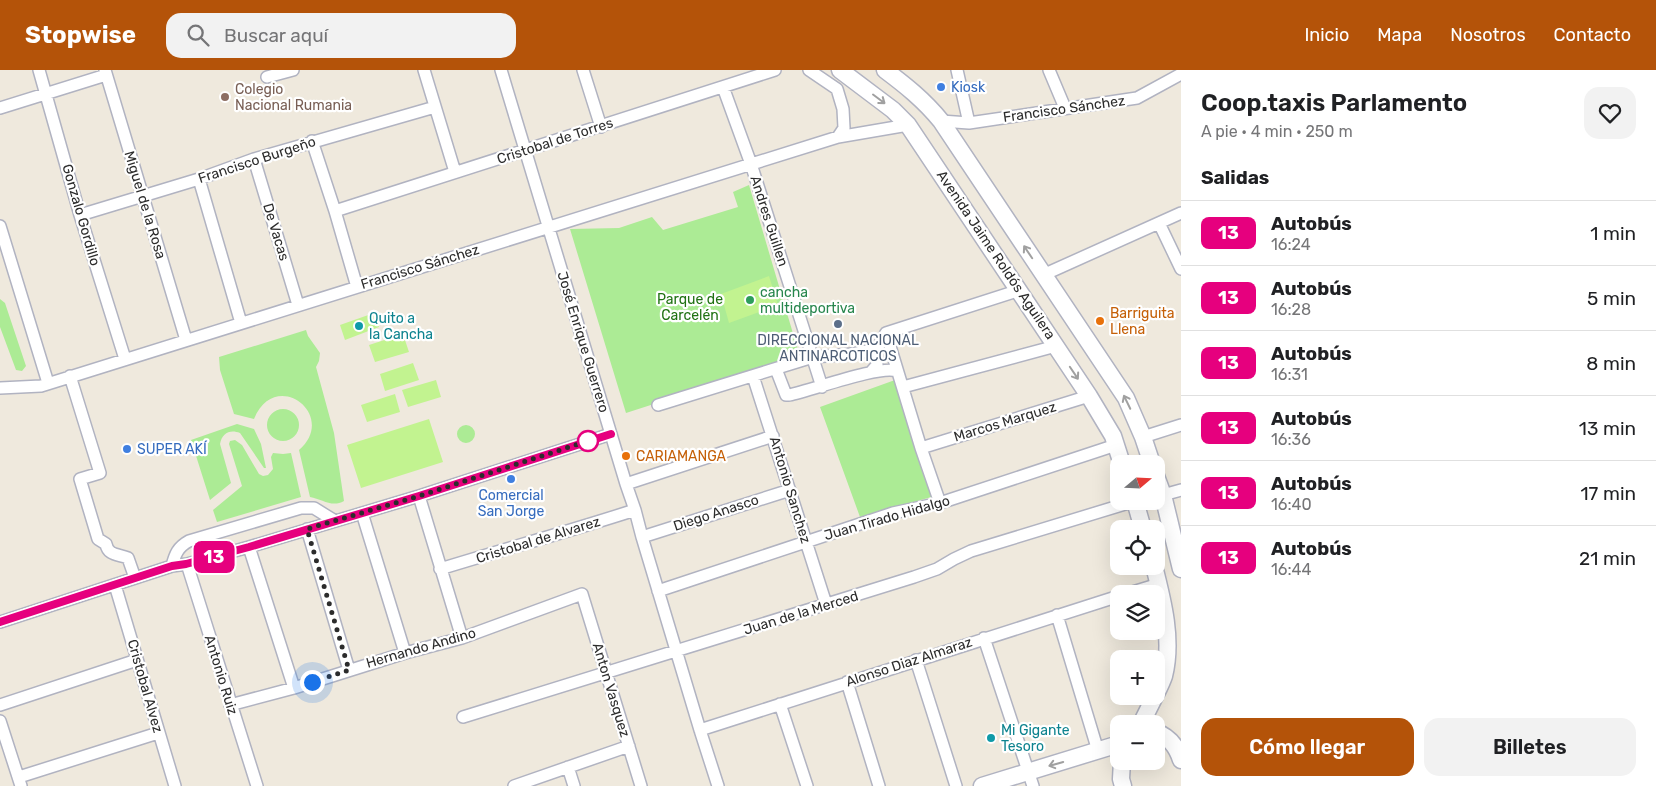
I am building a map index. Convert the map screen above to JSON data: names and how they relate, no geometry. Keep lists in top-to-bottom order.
{
  "streets": {
    "street": [
      "Francisco Sánchez",
      "Cristobal de Torres",
      "Francisco Burgeño",
      "Miguel de la Rosa",
      "Gonzalo Gordillo",
      "Andres Guillen",
      "De Vacas",
      "Avenida Jaime Roldós Aguilera",
      "José Enrique Guerrero",
      "Marcos Marquez",
      "Antonio Sanchez",
      "Diego Anasco",
      "Juan Tirado Hidalgo",
      "Cristobal de Alvarez",
      "Juan de la Merced",
      "Hernando Andino",
      "Alonso Diaz Almaraz",
      "Antonio Ruiz",
      "Cristobal Alvez",
      "Anton Vasquez"
    ]
  },
  "crossings": [
    ["Francisco Sánchez", "Miguel de la Rosa"],
    ["Francisco Sánchez", "Gonzalo Gordillo"],
    ["Francisco Sánchez", "Andres Guillen"],
    ["Francisco Sánchez", "De Vacas"],
    ["Francisco Sánchez", "Avenida Jaime Roldós Aguilera"],
    ["Francisco Sánchez", "José Enrique Guerrero"],
    ["Cristobal de Torres", "Andres Guillen"],
    ["Cristobal de Torres", "José Enrique Guerrero"],
    ["Francisco Burgeño", "Miguel de la Rosa"],
    ["Francisco Burgeño", "Gonzalo Gordillo"],
    ["Francisco Burgeño", "De Vacas"],
    ["Avenida Jaime Roldós Aguilera", "Marcos Marquez"],
    ["Avenida Jaime Roldós Aguilera", "Juan Tirado Hidalgo"],
    ["José Enrique Guerrero", "Diego Anasco"],
    ["José Enrique Guerrero", "Juan Tirado Hidalgo"],
    ["José Enrique Guerrero", "Cristobal de Alvarez"],
    ["José Enrique Guerrero", "Juan de la Merced"],
    ["José Enrique Guerrero", "Alonso Diaz Almaraz"],
    ["Antonio Sanchez", "Diego Anasco"],
    ["Antonio Sanchez", "Juan Tirado Hidalgo"],
    ["Antonio Sanchez", "Juan de la Merced"],
    ["Juan de la Merced", "Anton Vasquez"],
    ["Hernando Andino", "Antonio Ruiz"],
    ["Hernando Andino", "Anton Vasquez"]
  ],
  "parks": ["Parque de Carcelén"],
  "places": [
    "Kiosk",
    "Colegio Nacional Rumania",
    "cancha multideportiva",
    "Barriguita Llena",
    "DIRECCIONAL NACIONAL ANTINARCOTICOS",
    "Quito a la Cancha",
    "SUPER AKÍ",
    "CARIAMANGA",
    "Comercial San Jorge",
    "Mi Gigante Tesoro"
  ],
  "lines": ["bus line 13"],
  "north": "right",
  "page": {
    "header": "Stopwise",
    "search": "Buscar aquí",
    "nav": [
      "Inicio",
      "Mapa",
      "Nosotros",
      "Contacto"
    ],
    "on_map": "13",
    "heading": [
      ["Coop.taxis Parlamento", "A pie · 4 min · 250 m"],
      "Salidas"
    ],
    "list": [
      {
        "mark": "13",
        "name": "Autobús",
        "note": "16:24",
        "value": "1 min"
      },
      {
        "mark": "13",
        "name": "Autobús",
        "note": "16:28",
        "value": "5 min"
      },
      {
        "mark": "13",
        "name": "Autobús",
        "note": "16:31",
        "value": "8 min"
      },
      {
        "mark": "13",
        "name": "Autobús",
        "note": "16:36",
        "value": "13 min"
      },
      {
        "mark": "13",
        "name": "Autobús",
        "note": "16:40",
        "value": "17 min"
      },
      {
        "mark": "13",
        "name": "Autobús",
        "note": "16:44",
        "value": "21 min"
      }
    ],
    "map_buttons": ["+", "−"],
    "buttons": ["Cómo llegar", "Billetes"]
  }
}
